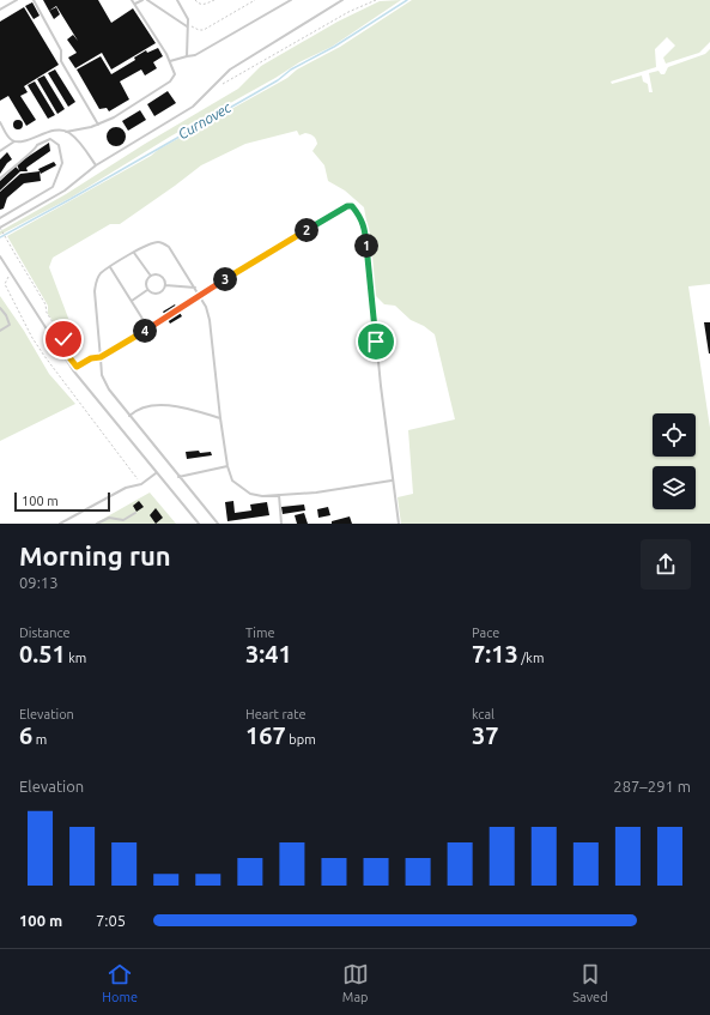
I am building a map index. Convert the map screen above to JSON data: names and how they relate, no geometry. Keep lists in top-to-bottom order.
{
  "water": ["Curnovec"],
  "scale_bar": "100 m",
  "page": {
    "pins": [
      "2",
      "1",
      "3",
      "4"
    ],
    "scale": "100 m",
    "heading": ["Morning run", "09:13"],
    "stats": [
      ["Distance", "0.51 km"],
      ["Time", "3:41"],
      ["Pace", "7:13 /km"],
      ["Elevation", "6 m"],
      ["Heart rate", "167 bpm"],
      ["kcal", "37"]
    ],
    "chart": ["Elevation", "287–291 m"],
    "list": [
      {
        "name": "100 m",
        "note": "7:05"
      }
    ],
    "tabs": ["Home", "Map", "Saved"]
  }
}
